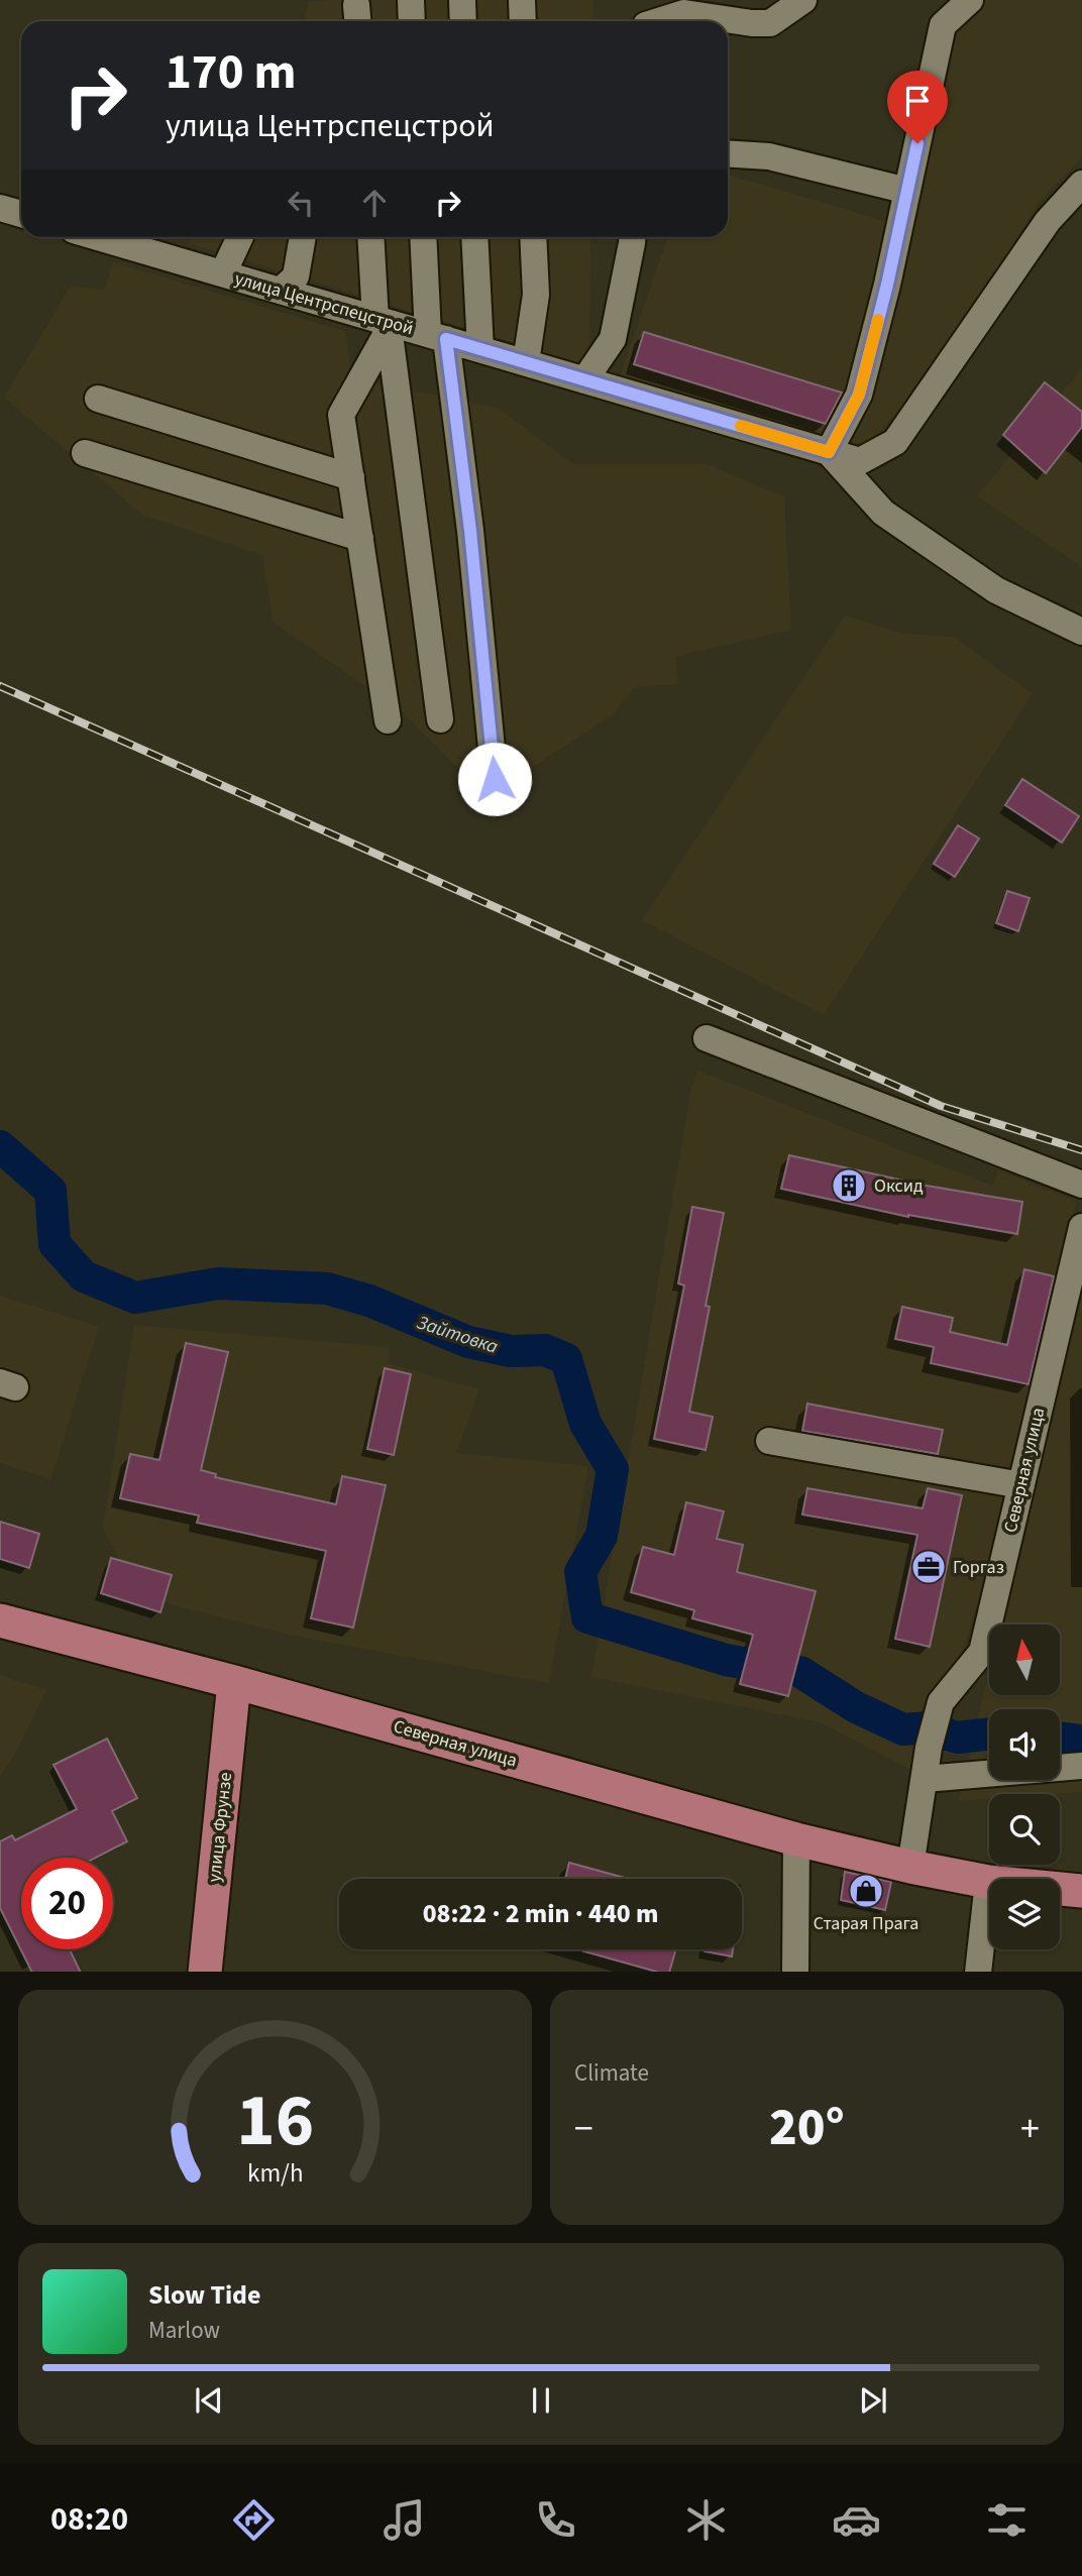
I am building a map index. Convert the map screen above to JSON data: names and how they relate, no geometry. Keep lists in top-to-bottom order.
{
  "streets": {
    "main road": ["Северная улица", "улица Фрунзе"],
    "street": ["улица Центрспецстрой"]
  },
  "crossings": [
    ["Северная улица", "улица Фрунзе"]
  ],
  "water": ["Зайтовка"],
  "places": {
    "building": ["Оксид"],
    "office": ["Горгаз"],
    "shop": ["Старая Прага"]
  },
  "north": "top",
  "page": {
    "turn": ["170 m", "улица Центрспецстрой"],
    "limit": "20",
    "trip": "08:22 · 2 min · 440 m",
    "tile": "Climate",
    "heat": ["−", "20°", "+"],
    "song": ["Slow Tide", "Marlow"],
    "tabs": "08:20",
    "gauge": ["16", "km/h"]
  }
}
